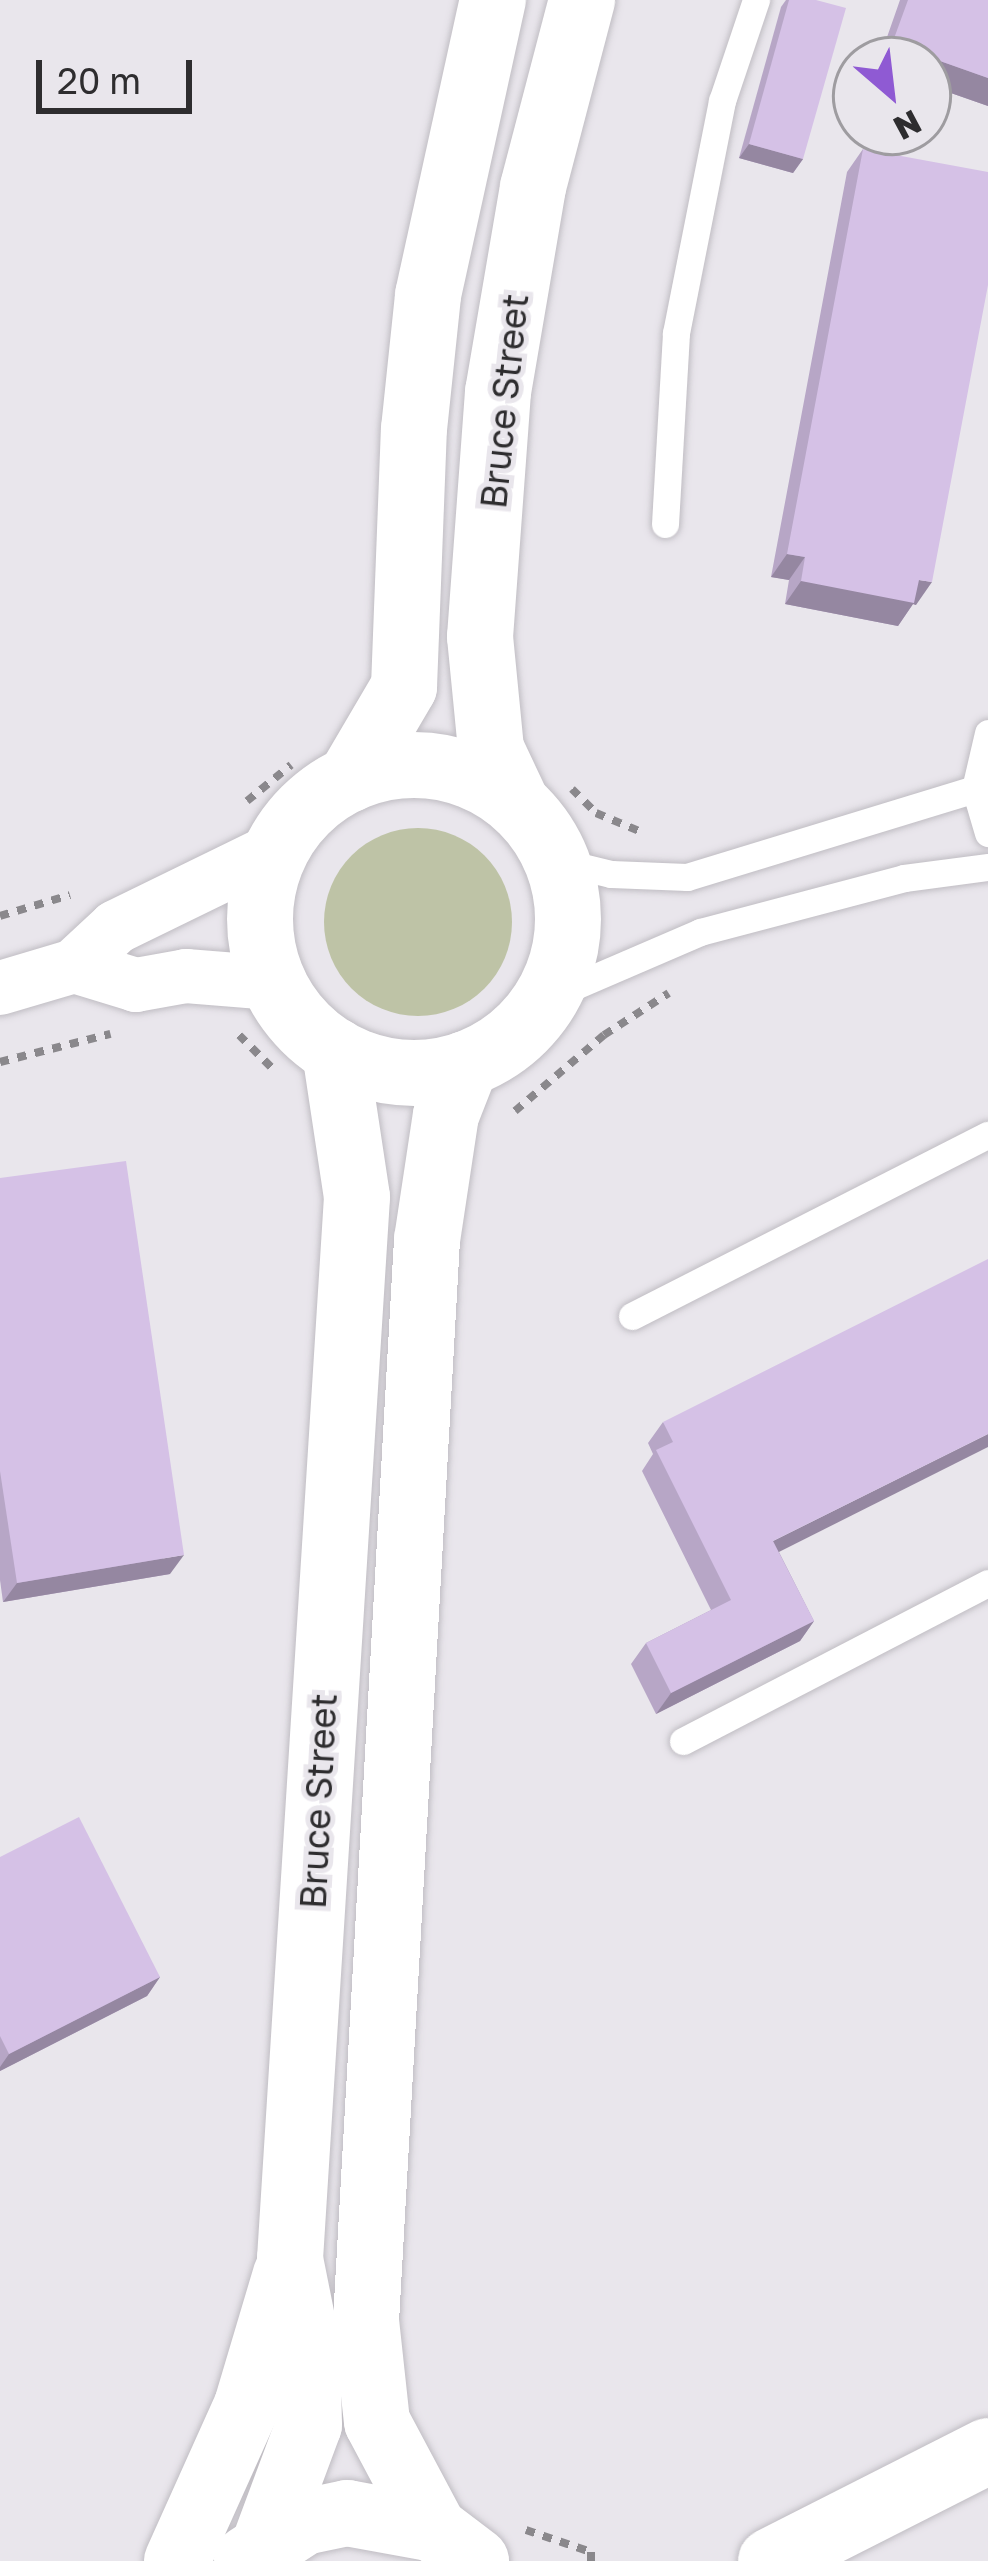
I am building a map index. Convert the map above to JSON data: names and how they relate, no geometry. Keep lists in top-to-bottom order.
{
  "streets": {
    "street": ["Bruce Street"]
  },
  "scale_bar": "20 m",
  "north": "bottom right"
}
